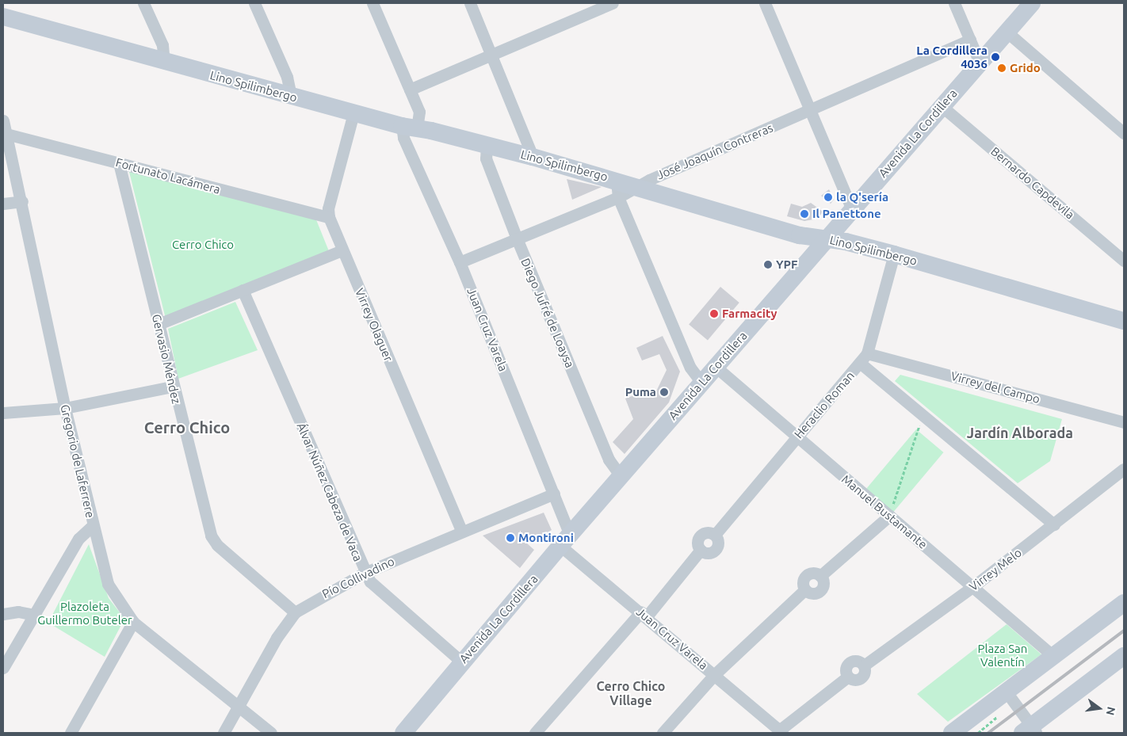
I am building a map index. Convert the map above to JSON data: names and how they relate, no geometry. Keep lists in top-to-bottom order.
{
  "streets": {
    "main road": ["Lino Spilimbergo", "Avenida La Cordillera"],
    "street": [
      "José Joaquín Contreras",
      "Fortunato Lacámera",
      "Bernardo Capdevila",
      "Diego Jufré de Loaysa",
      "Virrey Olaguer",
      "Juan Cruz Varela",
      "Gervasio Méndez",
      "Virrey del Campo",
      "Heraclio Roman",
      "Gregorio de Laferrere",
      "Álvar Núñez Cabeza de Vaca",
      "Manuel Bustamante",
      "Virrey Melo",
      "Pío Collivadino"
    ]
  },
  "crossings": [
    ["Lino Spilimbergo", "Avenida La Cordillera"],
    ["Lino Spilimbergo", "José Joaquín Contreras"],
    ["Lino Spilimbergo", "Diego Jufré de Loaysa"],
    ["Lino Spilimbergo", "Virrey Olaguer"],
    ["Lino Spilimbergo", "Juan Cruz Varela"],
    ["Lino Spilimbergo", "Heraclio Roman"],
    ["Avenida La Cordillera", "Bernardo Capdevila"],
    ["Avenida La Cordillera", "Diego Jufré de Loaysa"],
    ["Avenida La Cordillera", "Juan Cruz Varela"],
    ["Avenida La Cordillera", "Álvar Núñez Cabeza de Vaca"],
    ["Avenida La Cordillera", "Manuel Bustamante"],
    ["Fortunato Lacámera", "Virrey Olaguer"],
    ["Fortunato Lacámera", "Gervasio Méndez"],
    ["Fortunato Lacámera", "Gregorio de Laferrere"],
    ["Virrey Olaguer", "Pío Collivadino"],
    ["Juan Cruz Varela", "Heraclio Roman"],
    ["Juan Cruz Varela", "Virrey Melo"],
    ["Juan Cruz Varela", "Pío Collivadino"],
    ["Gervasio Méndez", "Pío Collivadino"],
    ["Virrey del Campo", "Heraclio Roman"],
    ["Heraclio Roman", "Manuel Bustamante"],
    ["Gregorio de Laferrere", "Pío Collivadino"],
    ["Álvar Núñez Cabeza de Vaca", "Pío Collivadino"],
    ["Manuel Bustamante", "Virrey Melo"]
  ],
  "districts": ["Cerro Chico", "Jardín Alborada", "Cerro Chico Village"],
  "parks": ["Cerro Chico", "Plazoleta Guillermo Buteler", "Plaza San Valentín"],
  "places": [
    "La Cordillera 4036",
    "Grido",
    "la Q'sería",
    "Il Panettone",
    "YPF",
    "Farmacity",
    "Puma",
    "Montironi"
  ],
  "north": "right"
}
